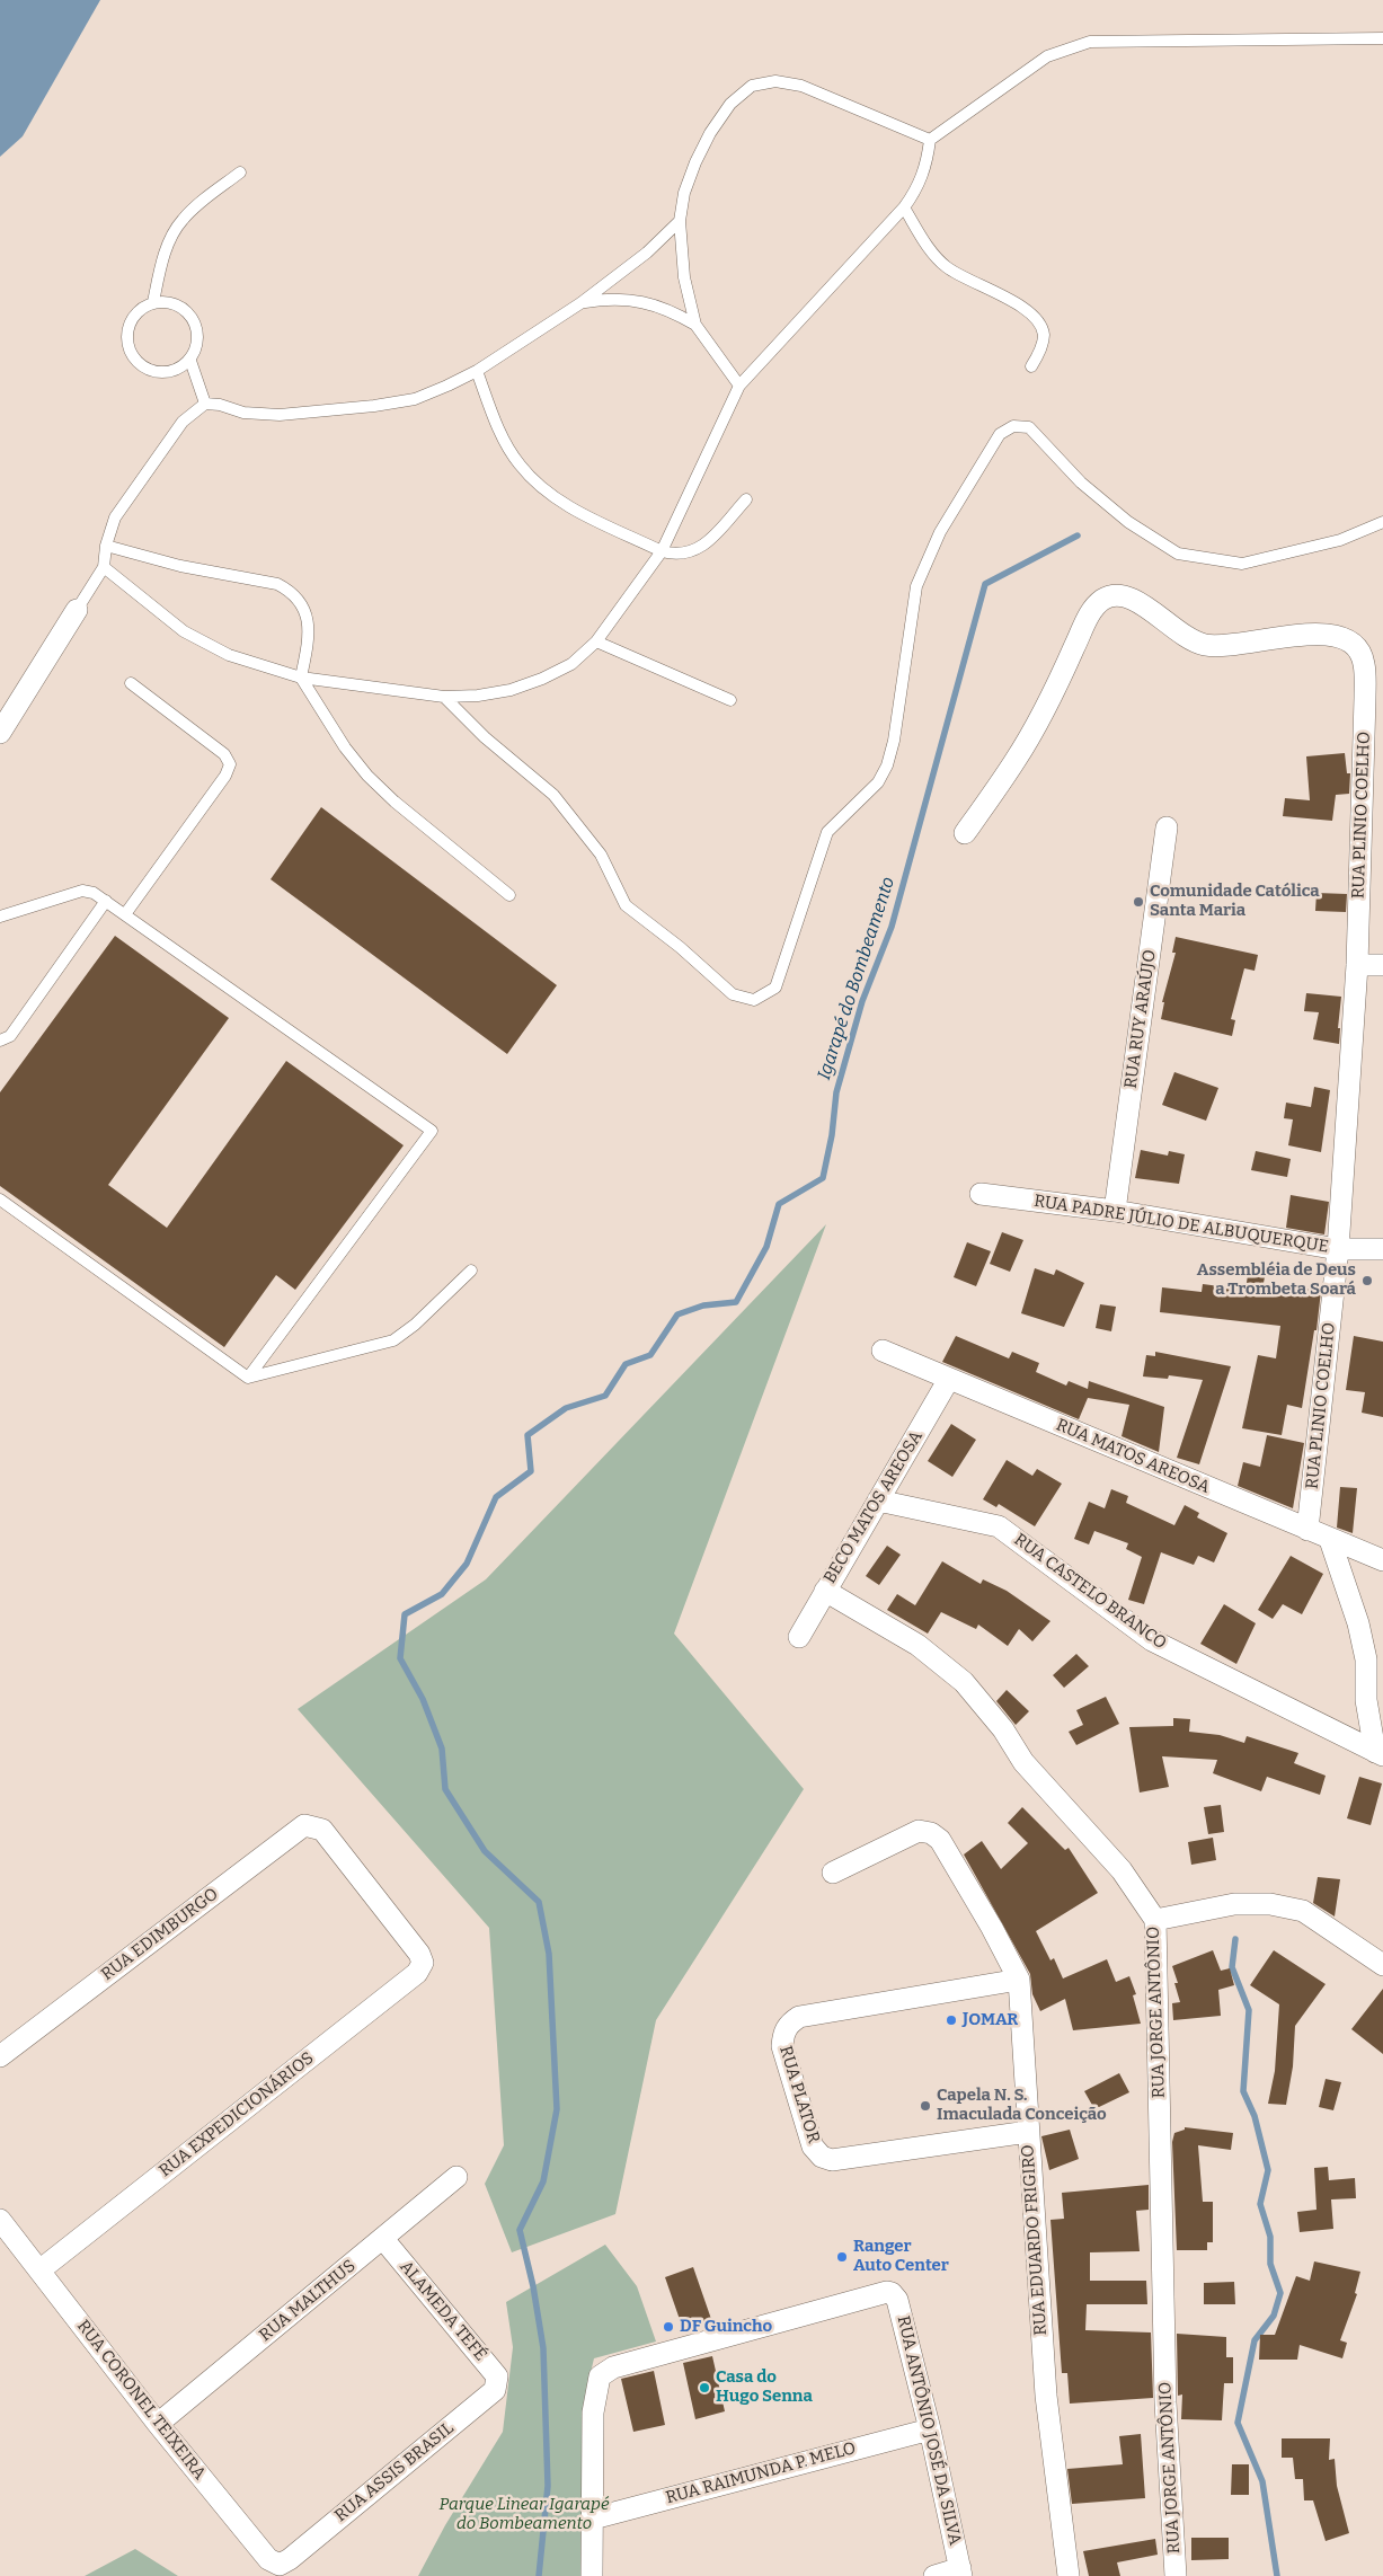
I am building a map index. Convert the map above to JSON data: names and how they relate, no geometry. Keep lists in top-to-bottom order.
{
  "streets": {
    "street": [
      "RUA PLINIO COELHO",
      "RUA RUY ARAÚJO",
      "RUA PADRE JÚLIO DE ALBUQUERQUE",
      "RUA MATOS AREOSA",
      "BECO MATOS AREOSA",
      "RUA CASTELO BRANCO",
      "RUA EDIMBURGO",
      "RUA JORGE ANTÔNIO",
      "RUA PLATOR",
      "RUA EXPEDICIONÁRIOS",
      "RUA EDUARDO FRIGIRO",
      "RUA MALTHUS",
      "ALAMEDA TEFÉ",
      "RUA CORONEL TEIXEIRA",
      "RUA ANTÔNIO JOSÉ DA SILVA",
      "RUA ASSIS BRASIL",
      "RUA RAIMUNDA P. MELO"
    ]
  },
  "crossings": [
    ["RUA PLINIO COELHO", "RUA PADRE JÚLIO DE ALBUQUERQUE"],
    ["RUA PLINIO COELHO", "RUA MATOS AREOSA"],
    ["RUA RUY ARAÚJO", "RUA PADRE JÚLIO DE ALBUQUERQUE"],
    ["RUA MATOS AREOSA", "BECO MATOS AREOSA"],
    ["BECO MATOS AREOSA", "RUA CASTELO BRANCO"],
    ["BECO MATOS AREOSA", "RUA JORGE ANTÔNIO"],
    ["RUA EDIMBURGO", "RUA EXPEDICIONÁRIOS"],
    ["RUA PLATOR", "RUA EDUARDO FRIGIRO"],
    ["RUA EXPEDICIONÁRIOS", "RUA CORONEL TEIXEIRA"],
    ["RUA MALTHUS", "ALAMEDA TEFÉ"],
    ["RUA MALTHUS", "RUA CORONEL TEIXEIRA"],
    ["ALAMEDA TEFÉ", "RUA ASSIS BRASIL"],
    ["RUA CORONEL TEIXEIRA", "RUA ASSIS BRASIL"],
    ["RUA ANTÔNIO JOSÉ DA SILVA", "RUA RAIMUNDA P. MELO"]
  ],
  "water": ["Igarapé do Bombeamento"],
  "parks": ["Parque Linear Igarapé do Bombeamento"],
  "places": [
    "Comunidade Católica Santa Maria",
    "Assembléia de Deus a Trombeta Soará",
    "JOMAR",
    "Capela N. S. Imaculada Conceição",
    "Ranger Auto Center",
    "DF Guincho",
    "Casa do Hugo Senna"
  ]
}
